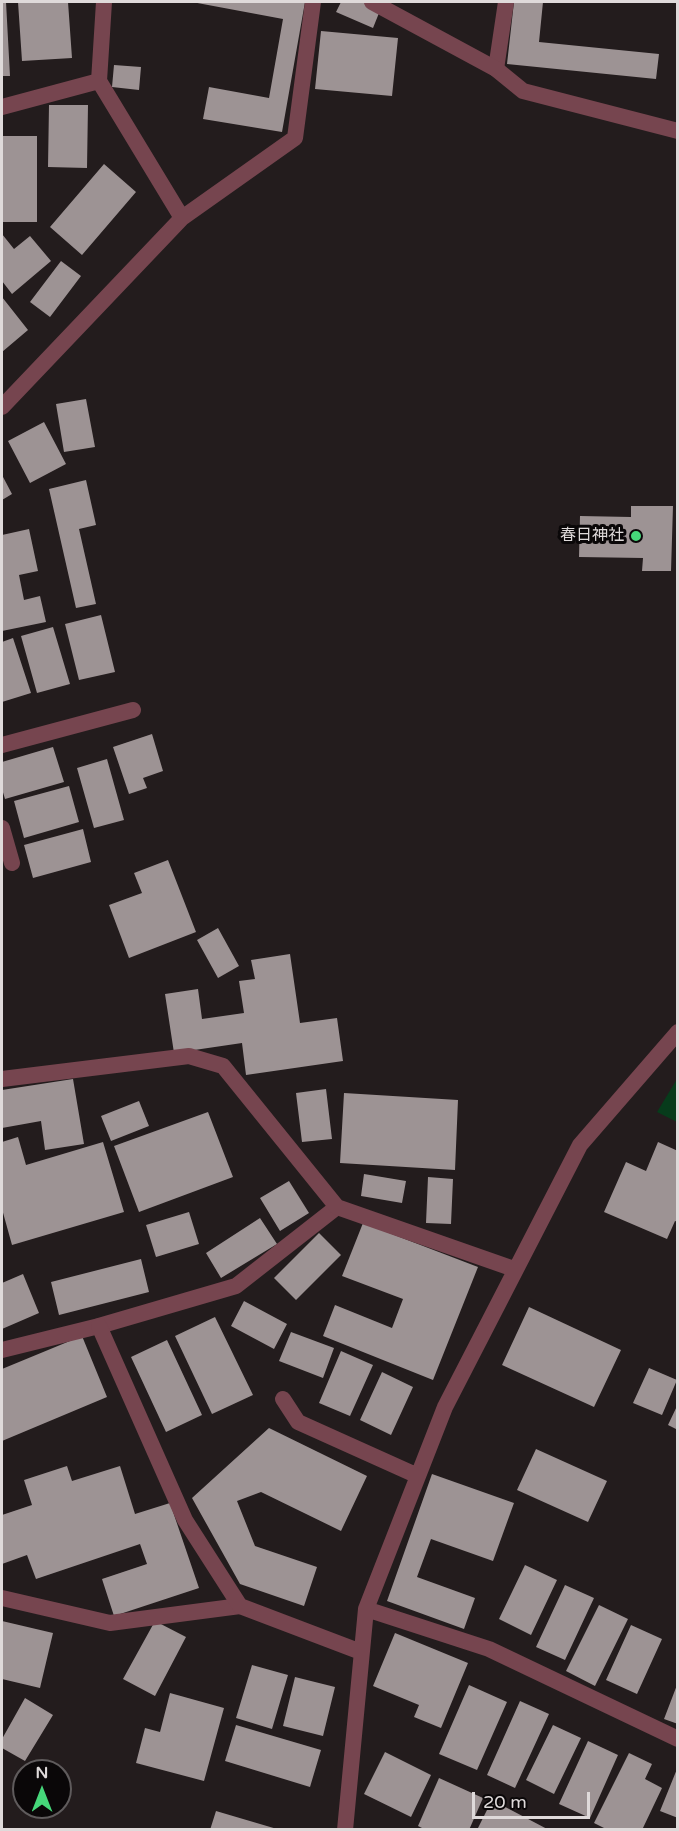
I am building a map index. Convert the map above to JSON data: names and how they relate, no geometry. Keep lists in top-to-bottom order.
{
  "places": ["春日神社"],
  "scale_bar": "20 m",
  "north": "top"
}
